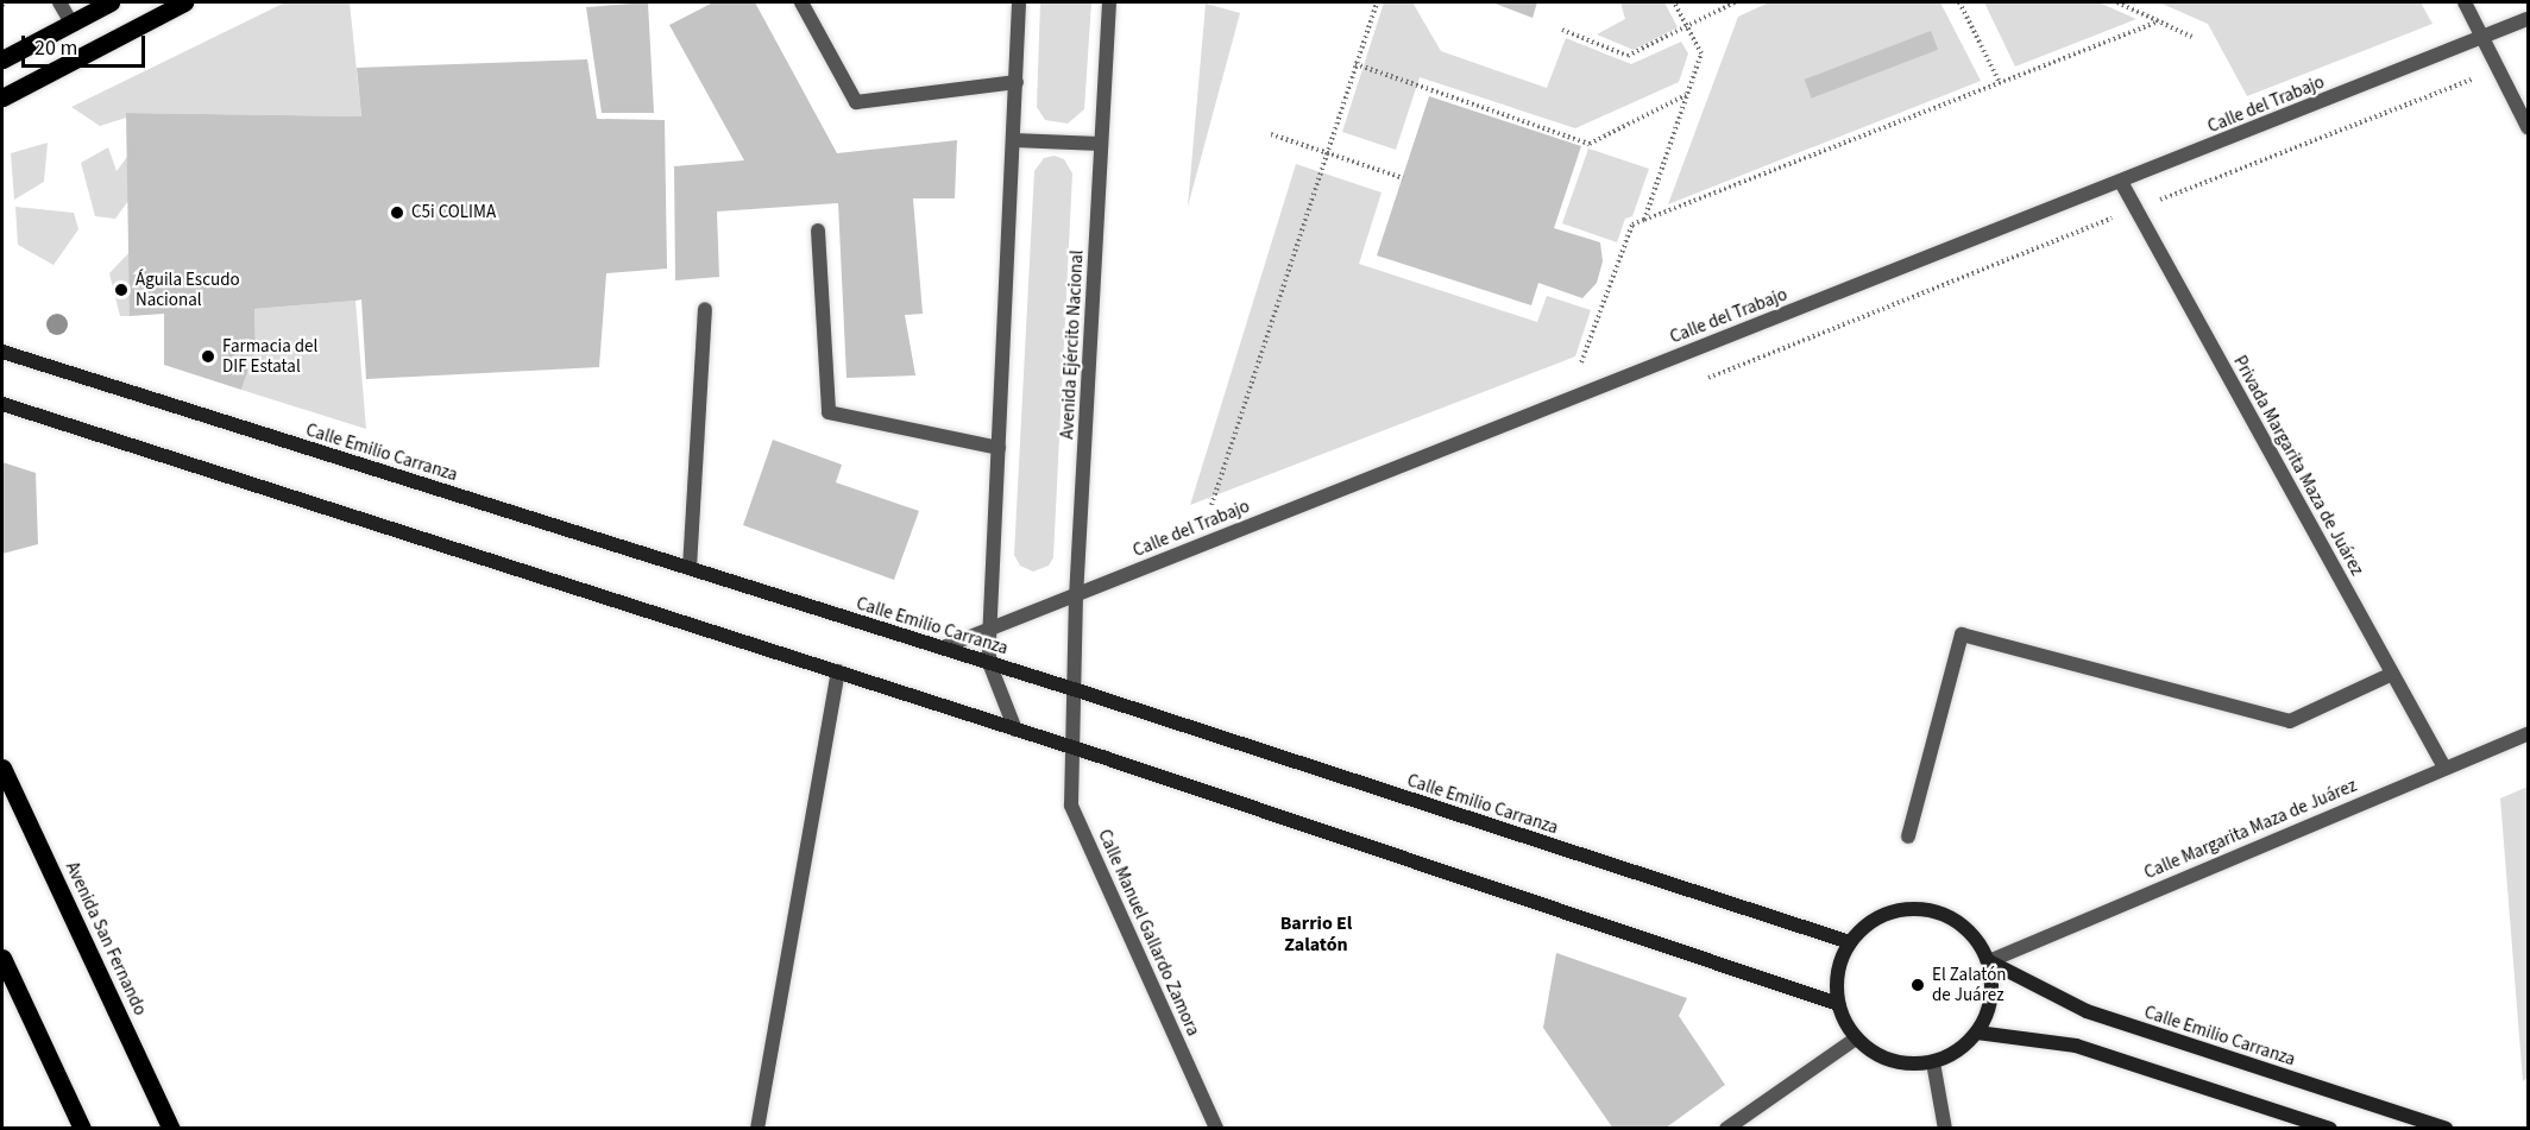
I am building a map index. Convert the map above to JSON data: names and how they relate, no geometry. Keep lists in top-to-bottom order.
{
  "streets": {
    "main road": ["Calle Emilio Carranza", "Avenida San Fernando"],
    "street": [
      "Calle del Trabajo",
      "Avenida Ejército Nacional",
      "Privada Margarita Maza de Juárez",
      "Calle Margarita Maza de Juárez",
      "Calle Manuel Gallardo Zamora"
    ]
  },
  "crossings": [
    ["Calle del Trabajo", "Avenida Ejército Nacional"],
    ["Calle del Trabajo", "Calle Emilio Carranza"],
    ["Calle del Trabajo", "Privada Margarita Maza de Juárez"],
    ["Avenida Ejército Nacional", "Calle Emilio Carranza"],
    ["Avenida Ejército Nacional", "Calle Manuel Gallardo Zamora"],
    ["Calle Emilio Carranza", "Calle Margarita Maza de Juárez"],
    ["Calle Emilio Carranza", "Calle Manuel Gallardo Zamora"],
    ["Privada Margarita Maza de Juárez", "Calle Margarita Maza de Juárez"]
  ],
  "districts": ["Barrio El Zalatón"],
  "places": [
    "C5i COLIMA",
    "Águila Escudo Nacional",
    "Farmacia del DIF Estatal",
    "El Zalatón de Juárez"
  ],
  "scale_bar": "20 m"
}
